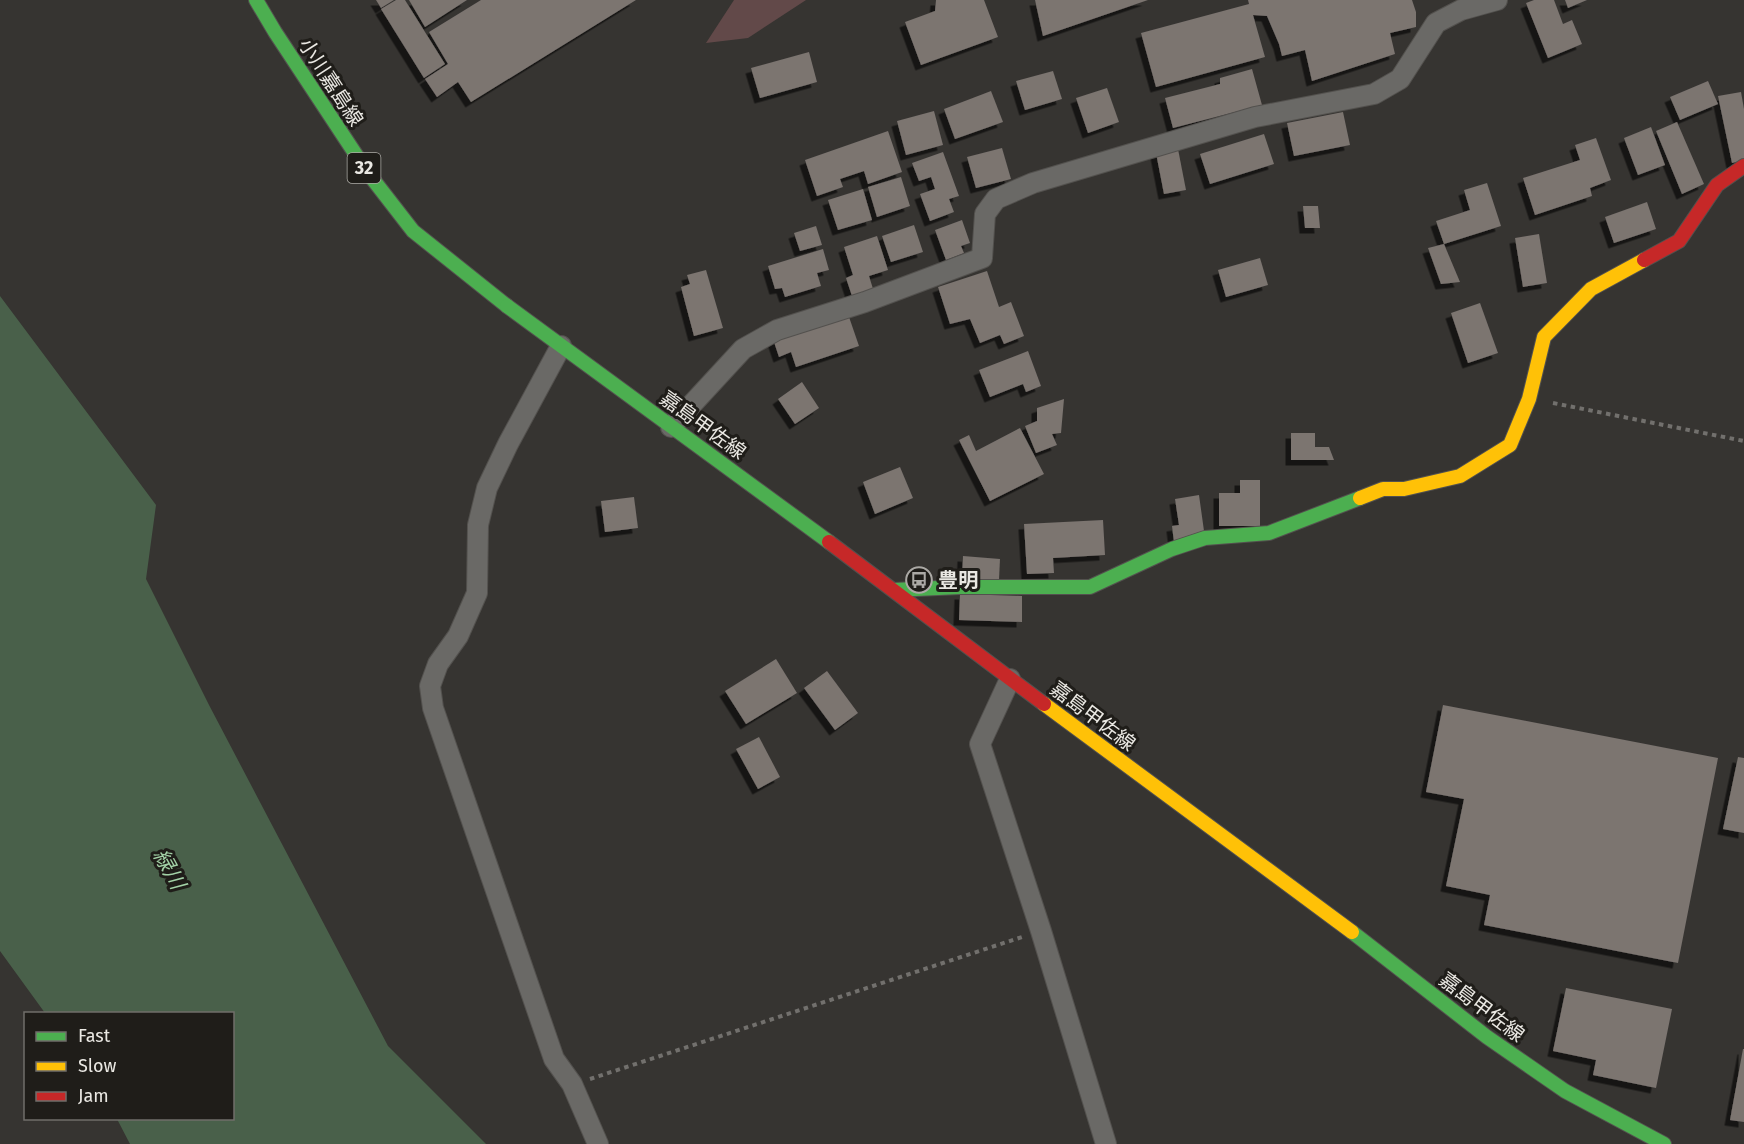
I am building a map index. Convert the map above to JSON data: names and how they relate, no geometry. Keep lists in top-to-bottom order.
{
  "streets": {
    "main road": ["小川嘉島線", "32", "嘉島甲佐線"]
  },
  "crossings": [
    ["小川嘉島線", "嘉島甲佐線"]
  ],
  "water": ["緑川"],
  "places": {
    "bus stop": ["豊明"]
  },
  "legend": ["Fast", "Slow", "Jam"]
}
